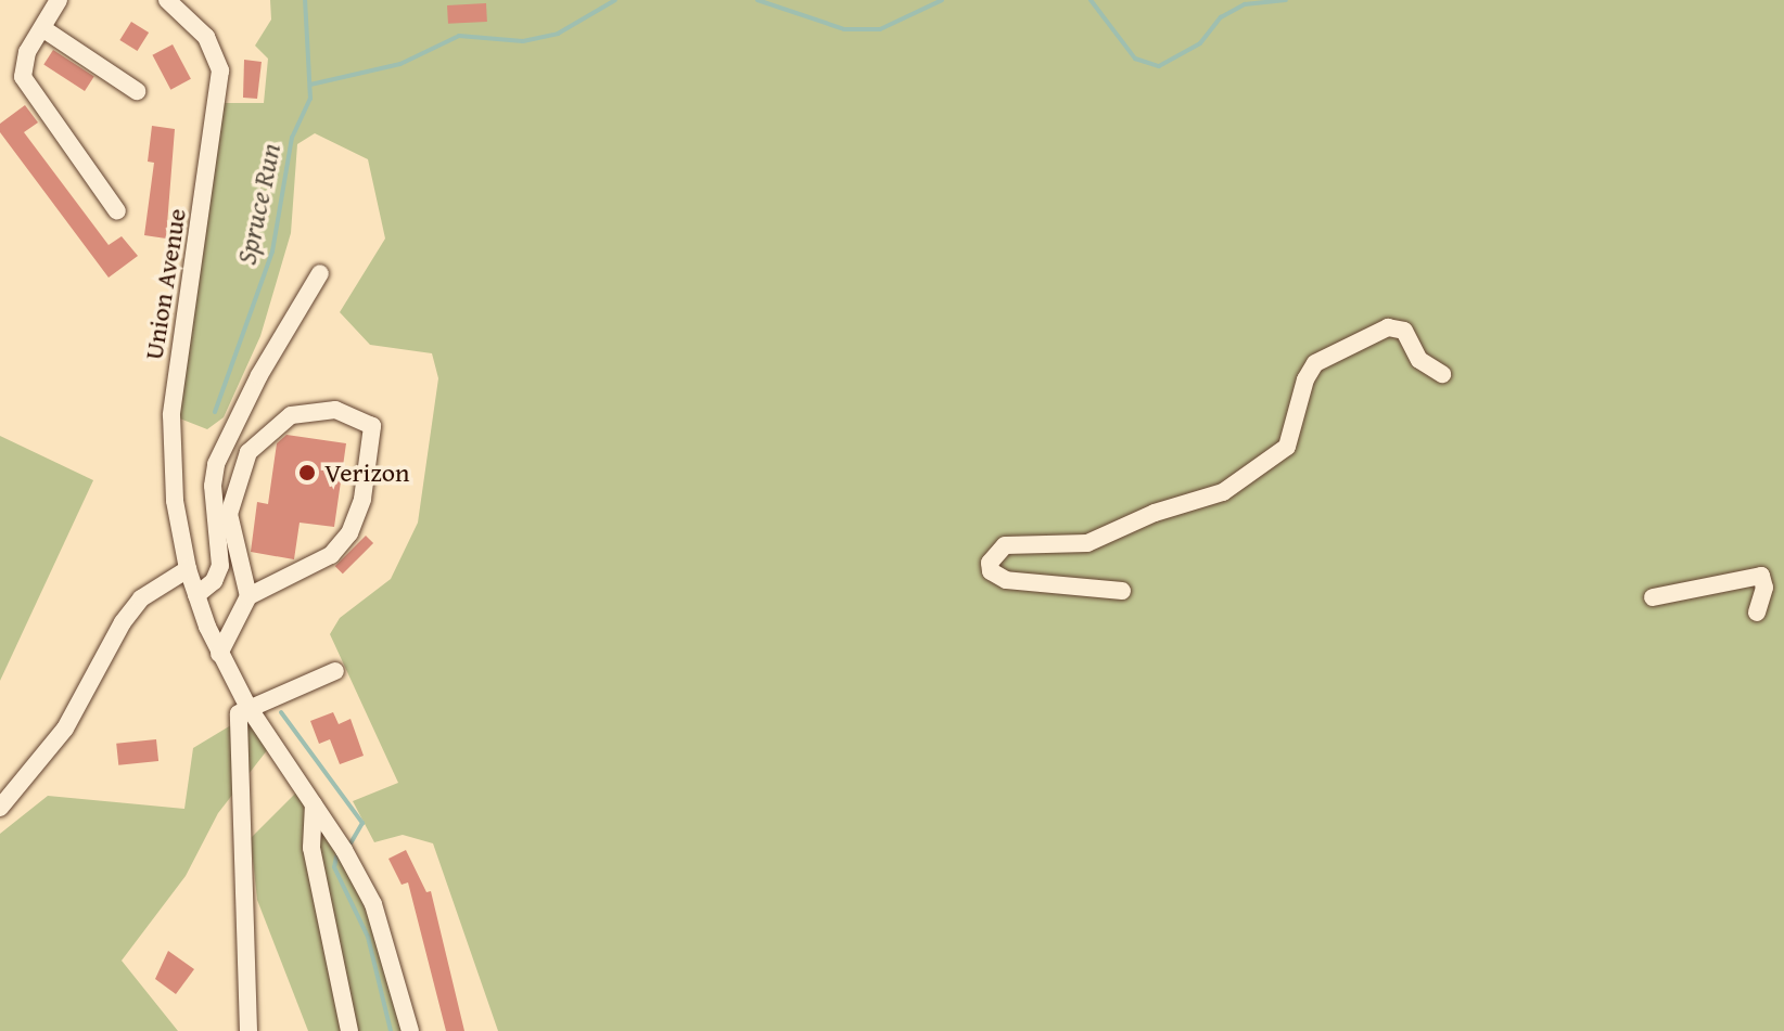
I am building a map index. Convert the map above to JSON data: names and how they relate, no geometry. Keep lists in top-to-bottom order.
{
  "streets": {
    "street": ["Union Avenue"]
  },
  "water": ["Spruce Run"],
  "places": ["Verizon"]
}
